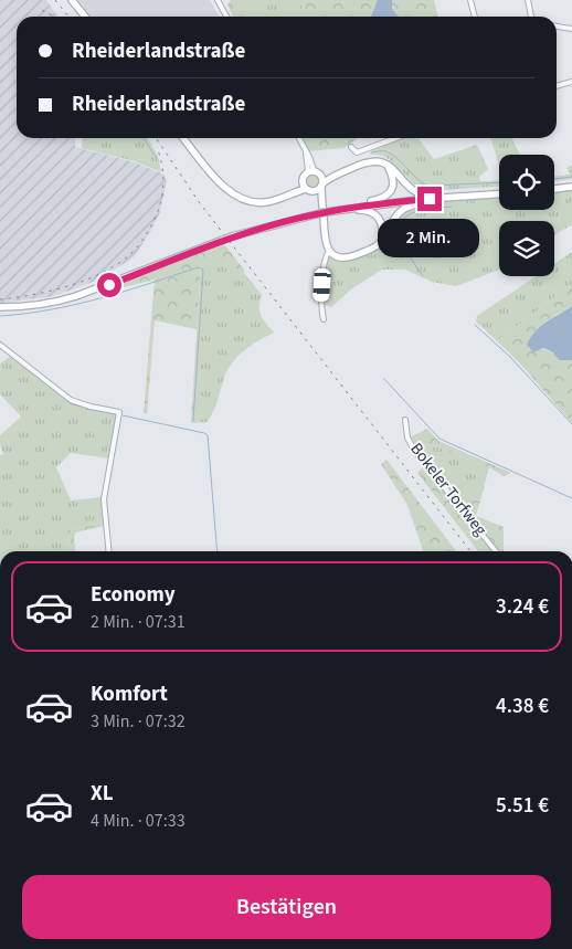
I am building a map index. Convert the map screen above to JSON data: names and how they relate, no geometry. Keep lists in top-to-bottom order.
{
  "streets": {
    "street": ["Bokeler Torfweg"]
  },
  "page": {
    "banner": ["Rheiderlandstraße", "Rheiderlandstraße"],
    "bubble": "2 Min.",
    "list": [
      {
        "name": "Economy",
        "note": "2 Min. · 07:31",
        "value": "3.24 €"
      },
      {
        "name": "Komfort",
        "note": "3 Min. · 07:32",
        "value": "4.38 €"
      },
      {
        "name": "XL",
        "note": "4 Min. · 07:33",
        "value": "5.51 €"
      }
    ],
    "buttons": "Bestätigen"
  }
}
